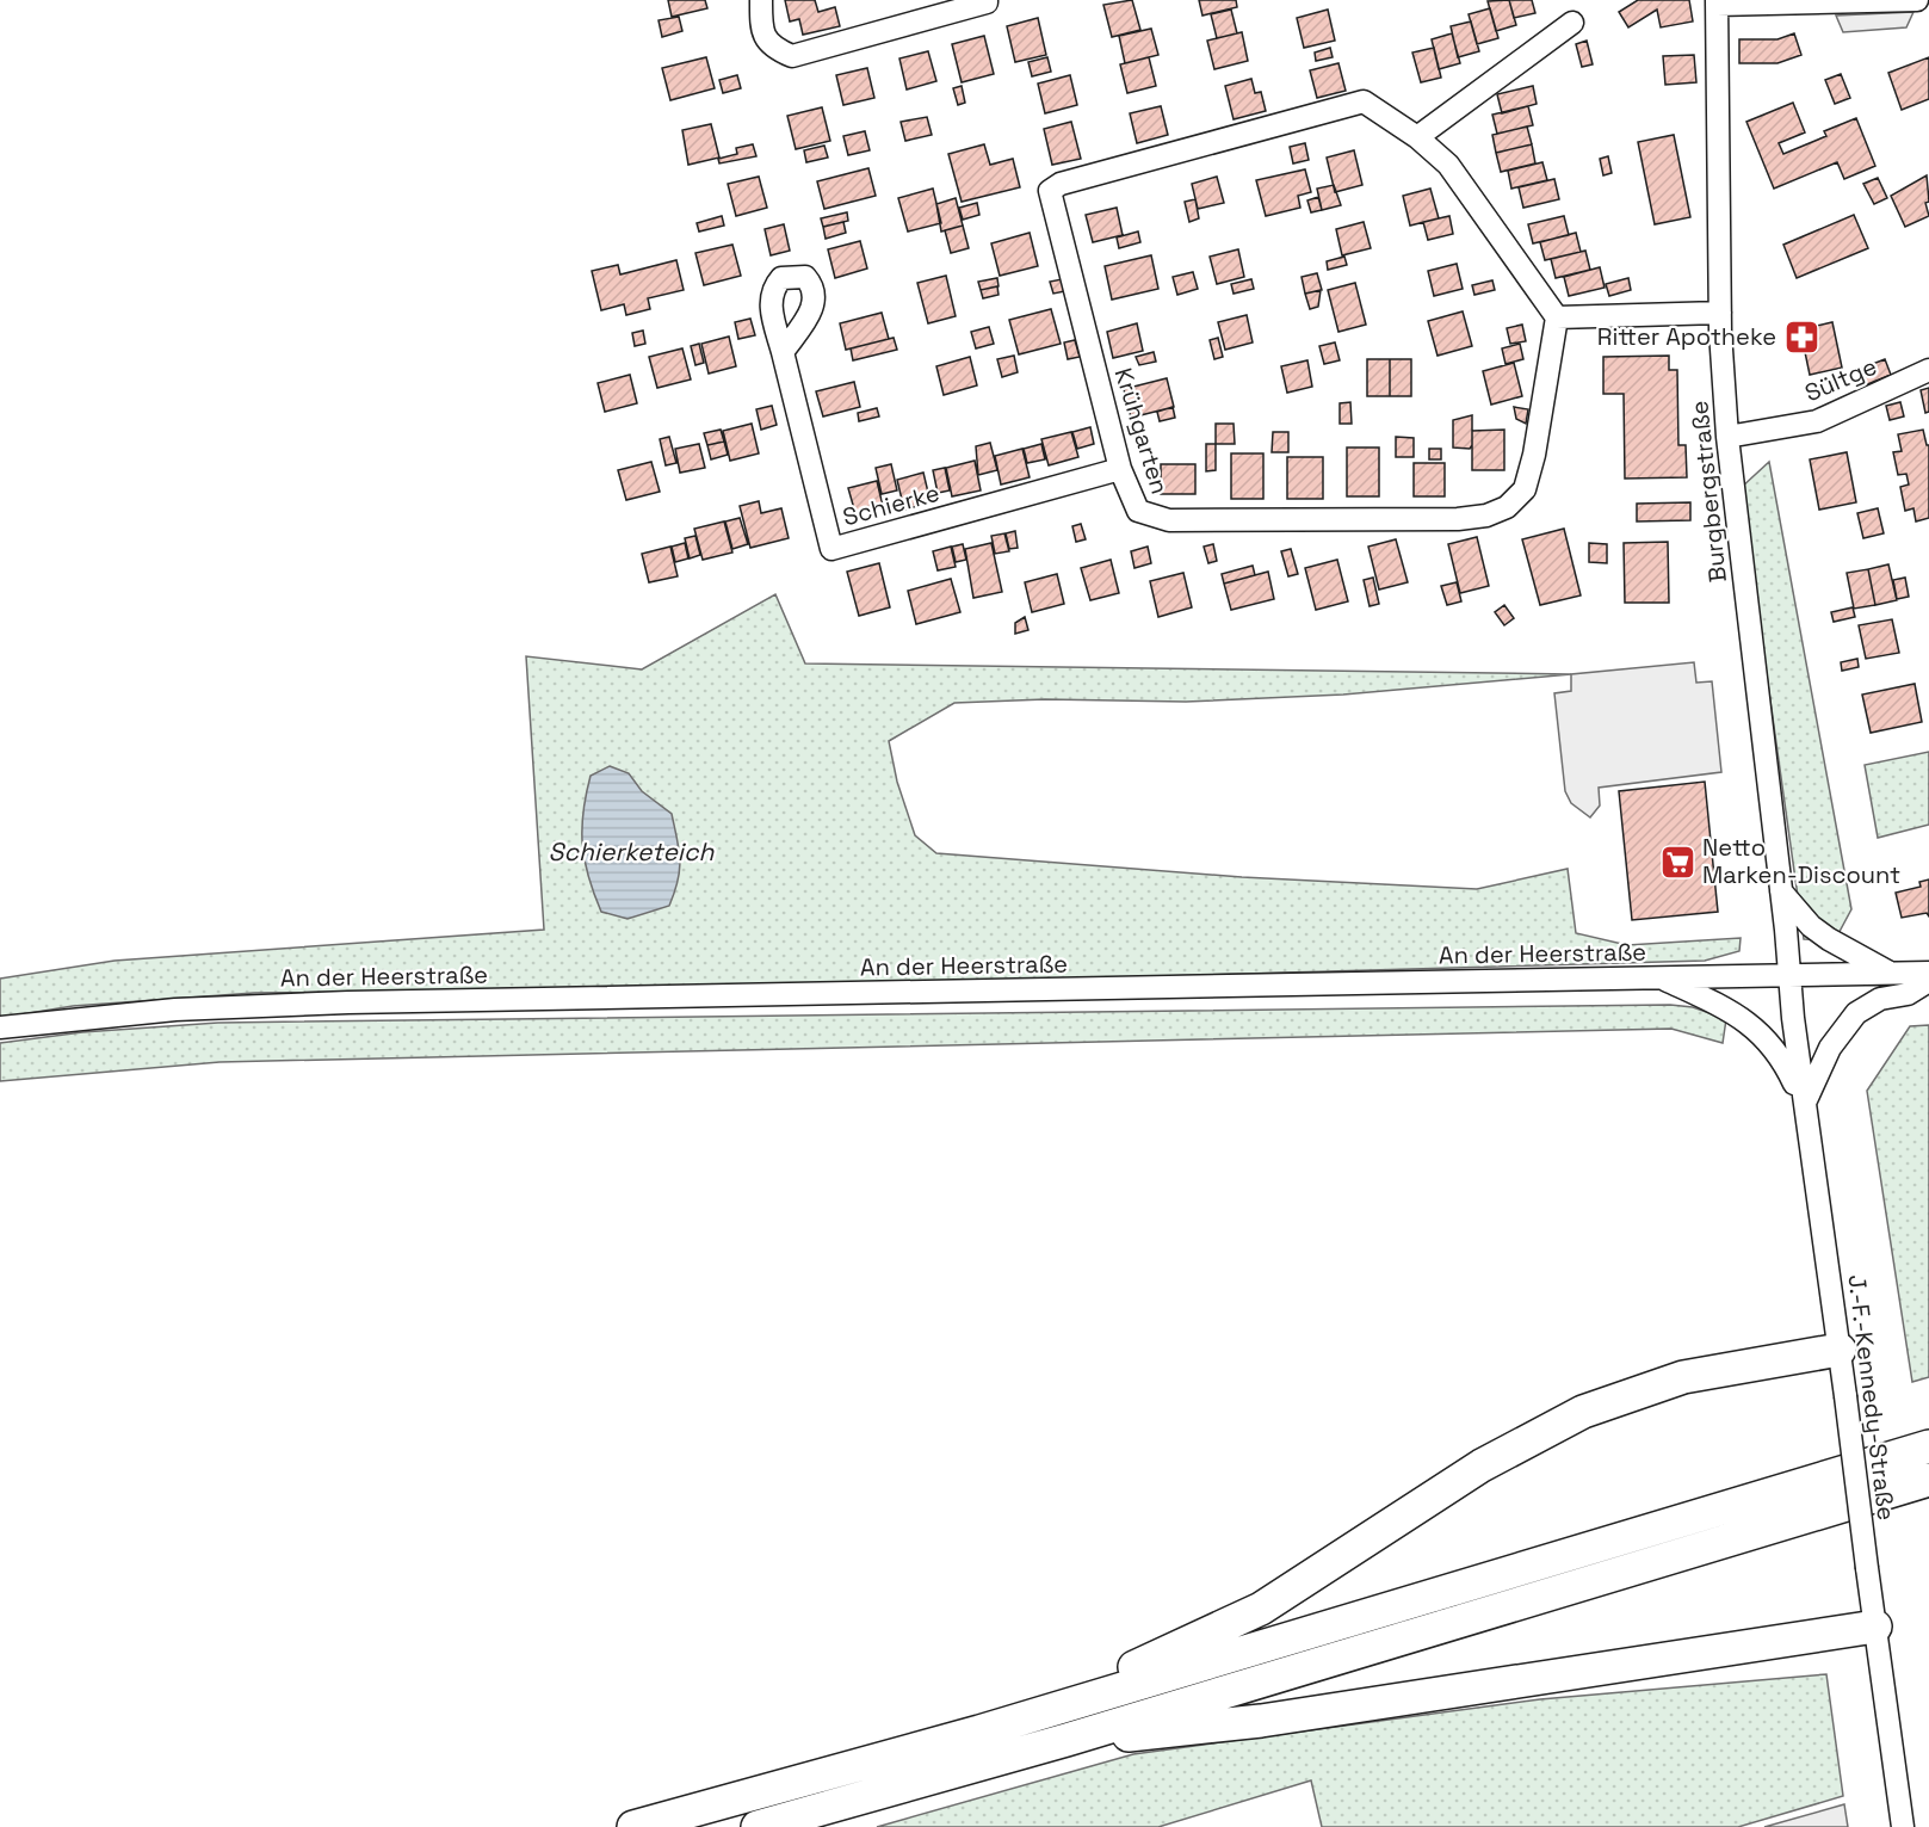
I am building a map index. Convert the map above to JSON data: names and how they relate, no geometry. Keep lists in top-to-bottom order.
{
  "streets": {
    "street": [
      "Sültge",
      "Krühgarten",
      "Burgbergstraße",
      "Schierke",
      "An der Heerstraße",
      "J.-F.-Kennedy-Straße"
    ]
  },
  "crossings": [
    ["Sültge", "Burgbergstraße"],
    ["Krühgarten", "Schierke"],
    ["Burgbergstraße", "An der Heerstraße"],
    ["Burgbergstraße", "J.-F.-Kennedy-Straße"],
    ["An der Heerstraße", "J.-F.-Kennedy-Straße"]
  ],
  "water": ["Schierketeich"],
  "places": {
    "pharmacy": ["Ritter Apotheke"],
    "supermarket": ["Netto Marken-Discount"]
  }
}
